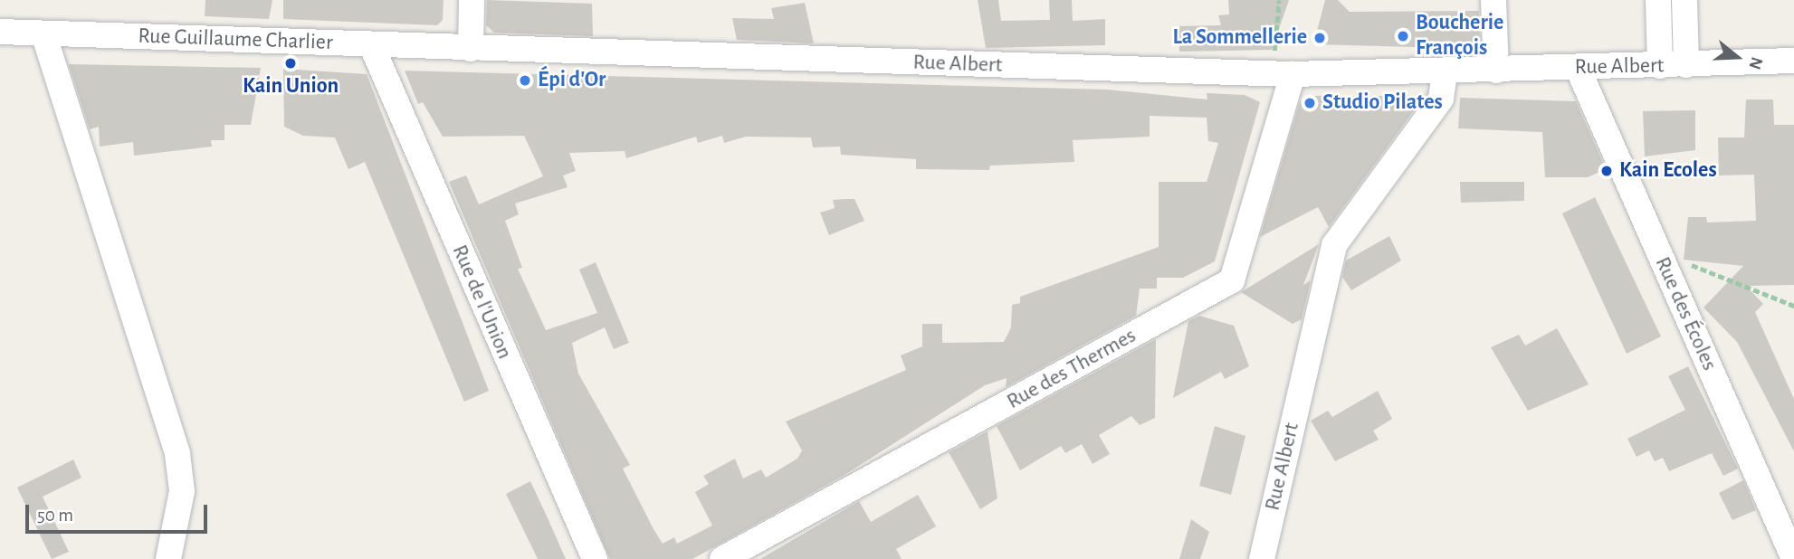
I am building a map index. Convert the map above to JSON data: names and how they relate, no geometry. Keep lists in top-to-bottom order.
{
  "streets": {
    "street": [
      "Rue Guillaume Charlier",
      "Rue Albert",
      "Rue de l'Union",
      "Rue des Écoles",
      "Rue des Thermes"
    ]
  },
  "crossings": [
    ["Rue Guillaume Charlier", "Rue Albert"],
    ["Rue Guillaume Charlier", "Rue de l'Union"],
    ["Rue Albert", "Rue des Écoles"],
    ["Rue Albert", "Rue des Thermes"]
  ],
  "places": [
    "Boucherie François",
    "La Sommellerie",
    "Kain Union",
    "Épi d'Or",
    "Studio Pilates",
    "Kain Ecoles"
  ],
  "scale_bar": "50 m",
  "north": "right"
}
